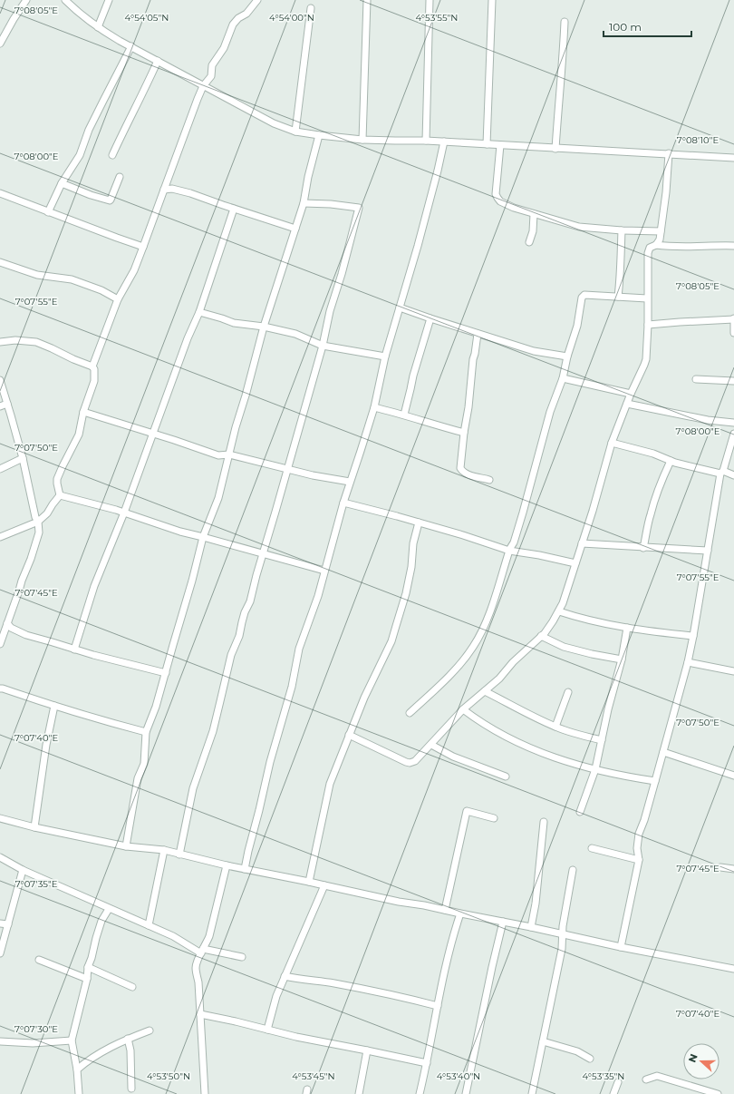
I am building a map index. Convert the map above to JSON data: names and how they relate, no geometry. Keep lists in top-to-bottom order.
{
  "scale_bar": "100 m",
  "north": "left",
  "coordinates": [
    "7°08'05\"E",
    "4°54'05\"N",
    "4°54'00\"N",
    "4°53'55\"N",
    "7°08'10\"E",
    "7°08'00\"E",
    "7°07'55\"E",
    "7°07'50\"E",
    "7°07'45\"E",
    "7°07'40\"E",
    "7°07'35\"E",
    "7°07'30\"E",
    "4°53'50\"N",
    "4°53'45\"N",
    "4°53'40\"N",
    "4°53'35\"N"
  ]
}
